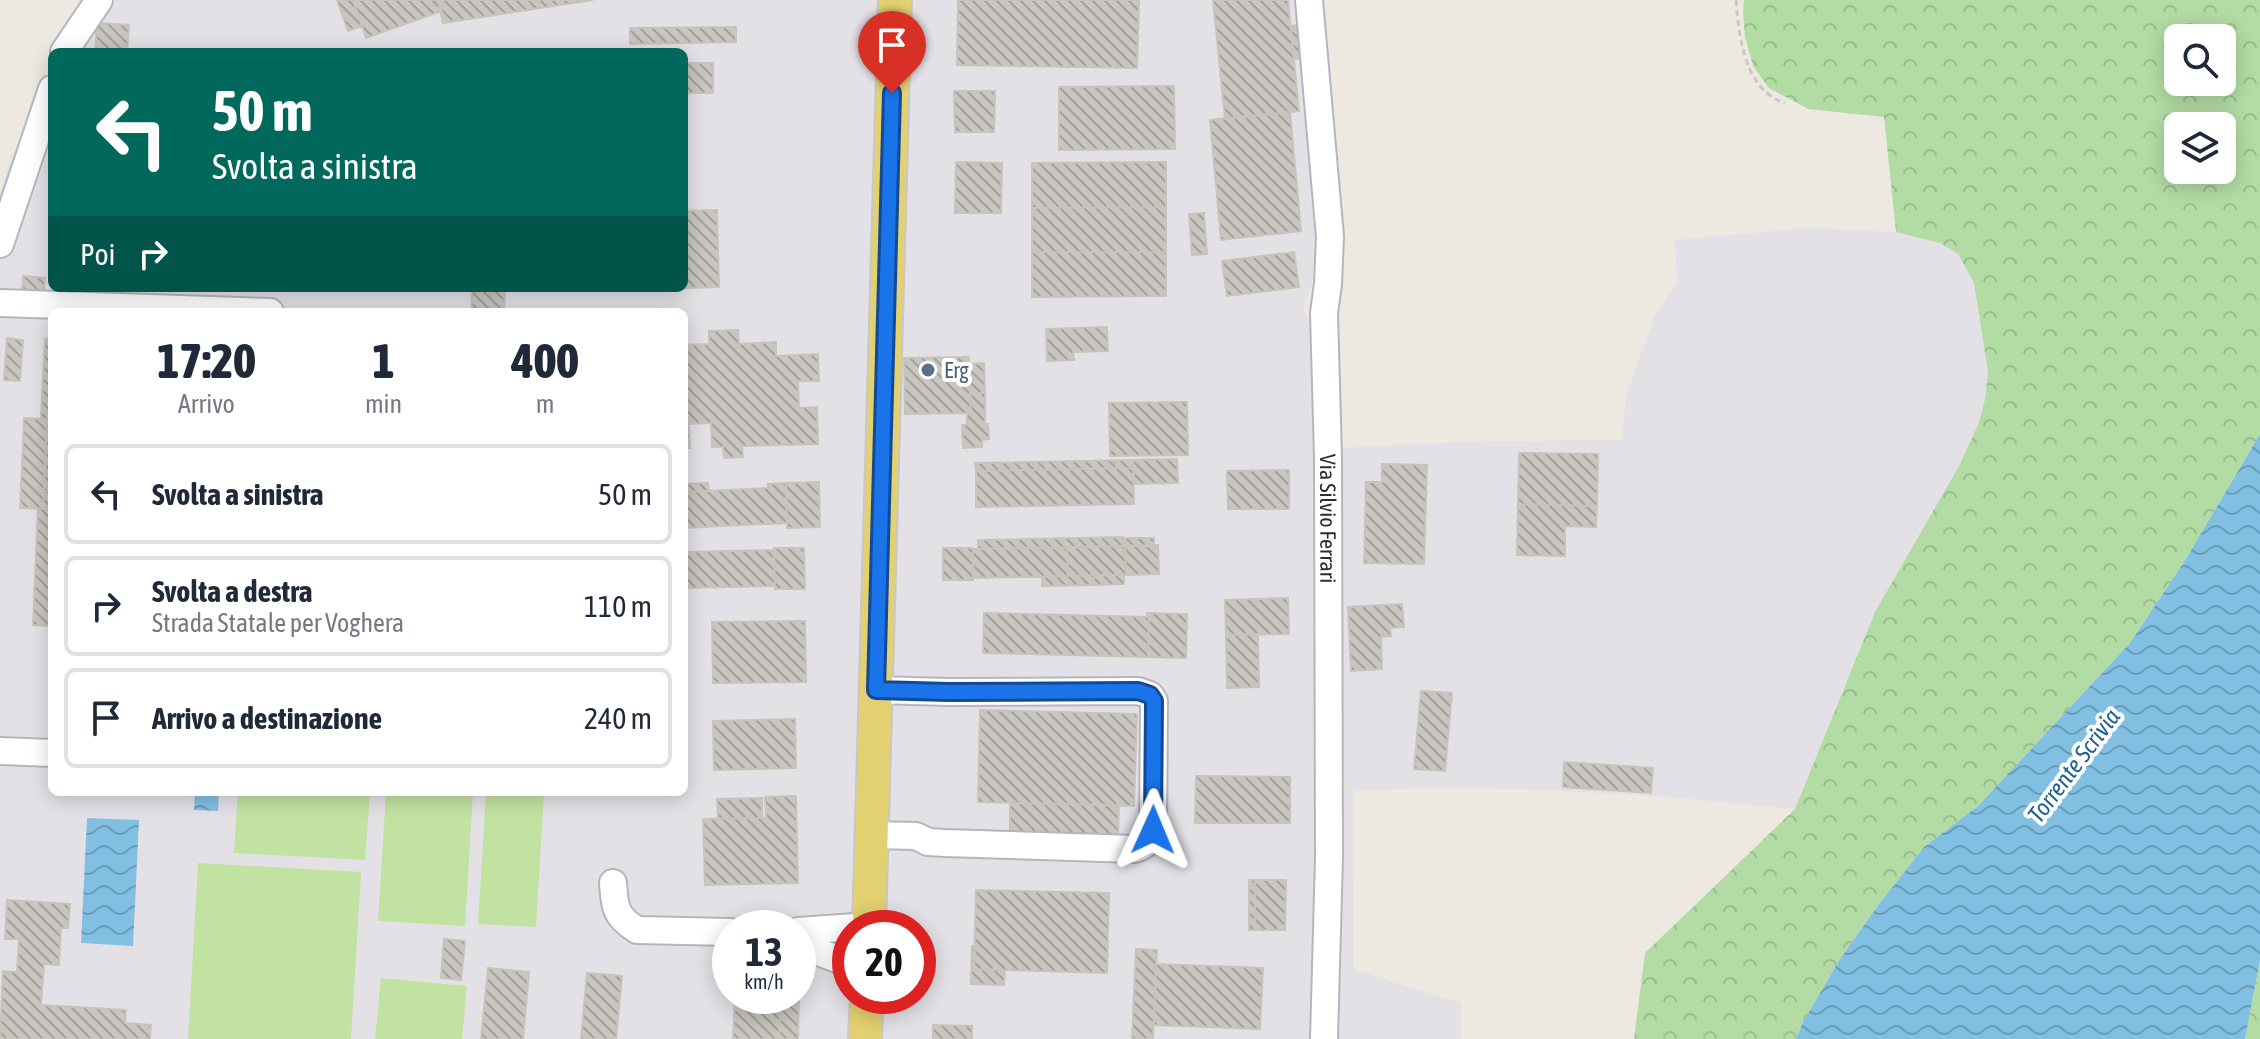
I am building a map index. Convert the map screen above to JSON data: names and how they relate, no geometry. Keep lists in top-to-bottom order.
{
  "streets": {
    "street": ["Via Silvio Ferrari"]
  },
  "water": ["Torrente Scrivia"],
  "places": ["Erg"],
  "page": {
    "turn": ["50 m", "Svolta a sinistra"],
    "then": "Poi",
    "eta": [
      "17:20",
      "Arrivo",
      "1",
      "min",
      "400",
      "m"
    ],
    "list": [
      {
        "name": "Svolta a sinistra",
        "value": "50 m"
      },
      {
        "name": "Svolta a destra",
        "note": "Strada Statale per Voghera",
        "value": "110 m"
      },
      {
        "name": "Arrivo a destinazione",
        "value": "240 m"
      }
    ],
    "speed": "13 km/h",
    "limit": "20"
  }
}
